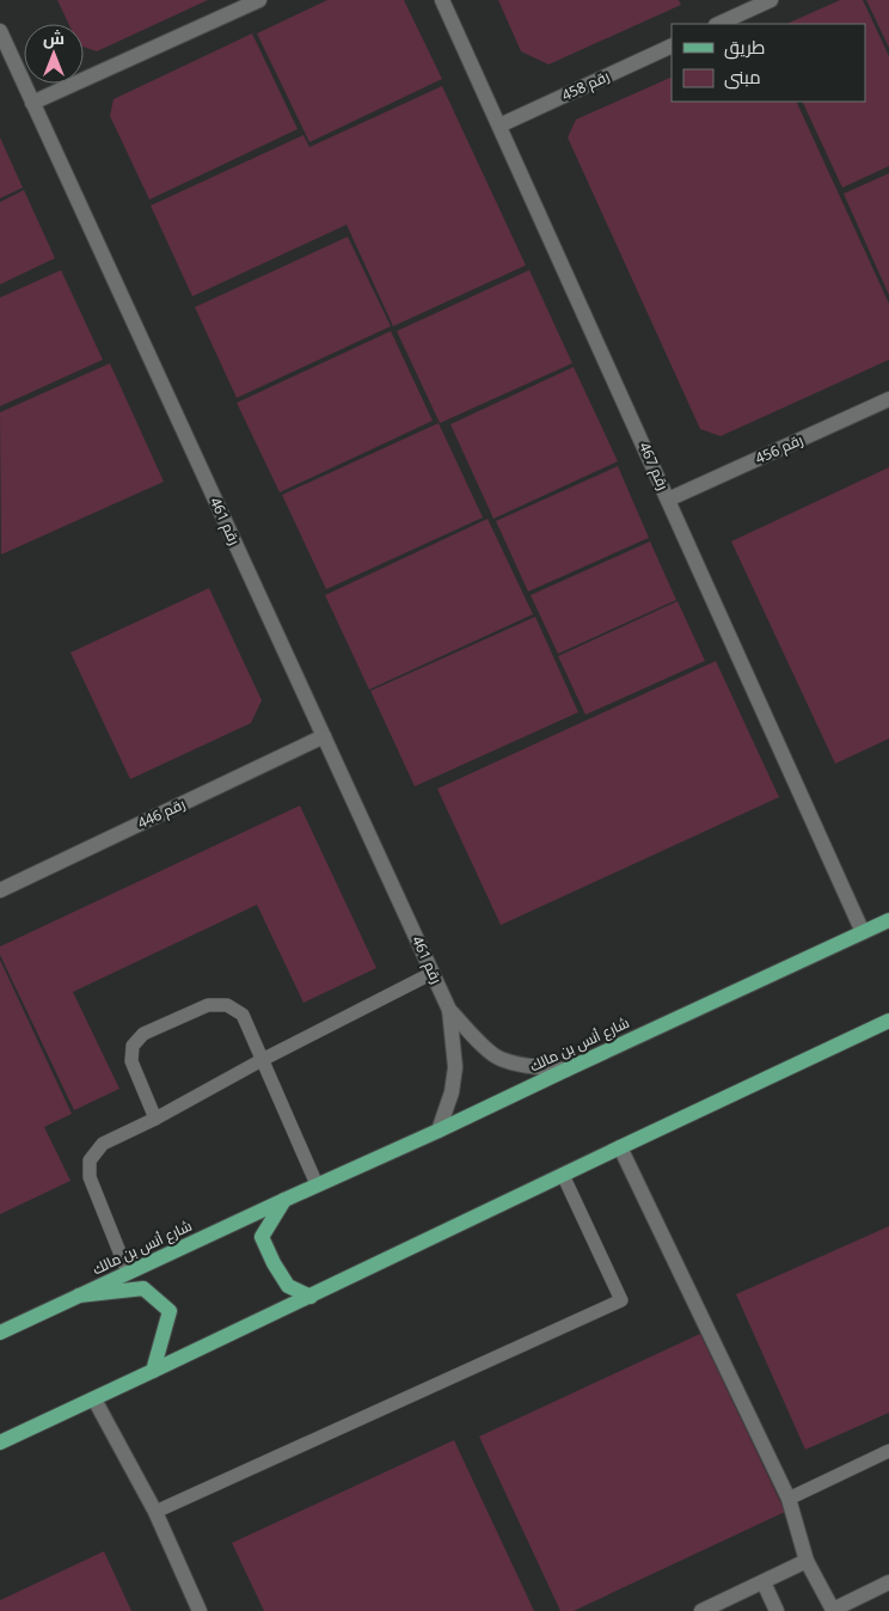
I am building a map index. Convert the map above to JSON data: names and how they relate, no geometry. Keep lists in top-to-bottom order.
{
  "streets": {
    "main road": ["شارع أنس بن مالك"],
    "street": [
      "رقم 458",
      "رقم 456",
      "رقم 467",
      "رقم 461",
      "رقم 446"
    ]
  },
  "crossings": [
    ["رقم 458", "رقم 467"],
    ["رقم 456", "رقم 467"],
    ["رقم 467", "شارع أنس بن مالك"],
    ["رقم 461", "رقم 446"]
  ],
  "legend": ["طريق", "مبنى"],
  "north": "top"
}
